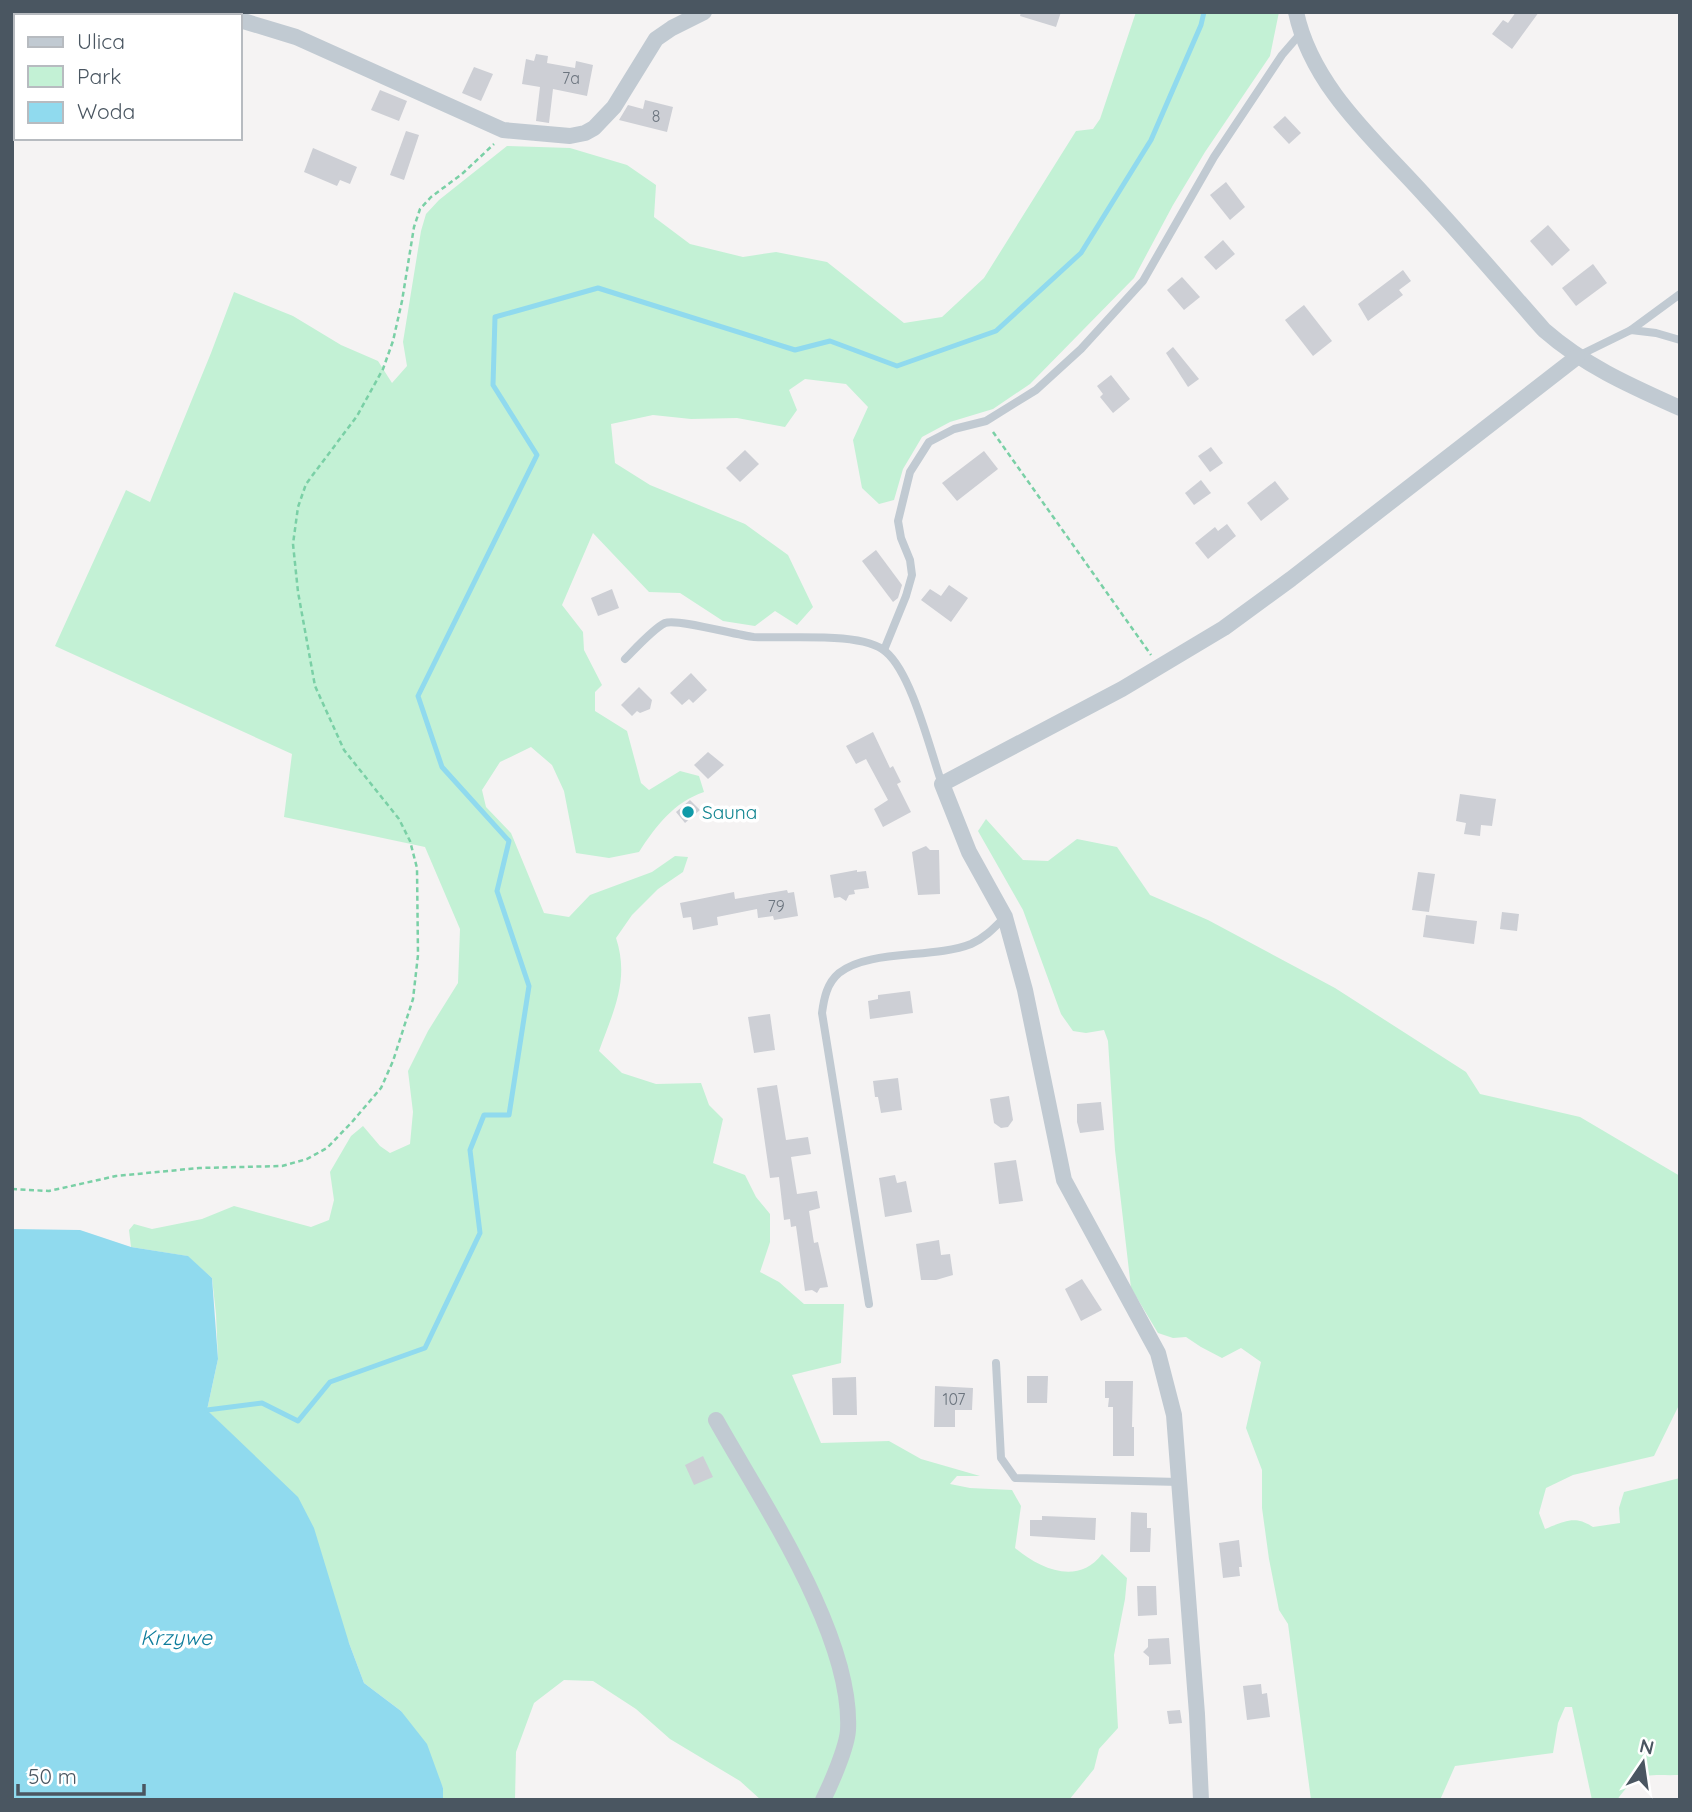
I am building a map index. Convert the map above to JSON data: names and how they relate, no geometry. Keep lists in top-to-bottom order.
{
  "water": ["Krzywe"],
  "places": ["Sauna"],
  "house_numbers": [
    "7a",
    "8",
    "79",
    "107"
  ],
  "legend": ["Ulica", "Park", "Woda"],
  "scale_bar": "50 m",
  "north": "top"
}
